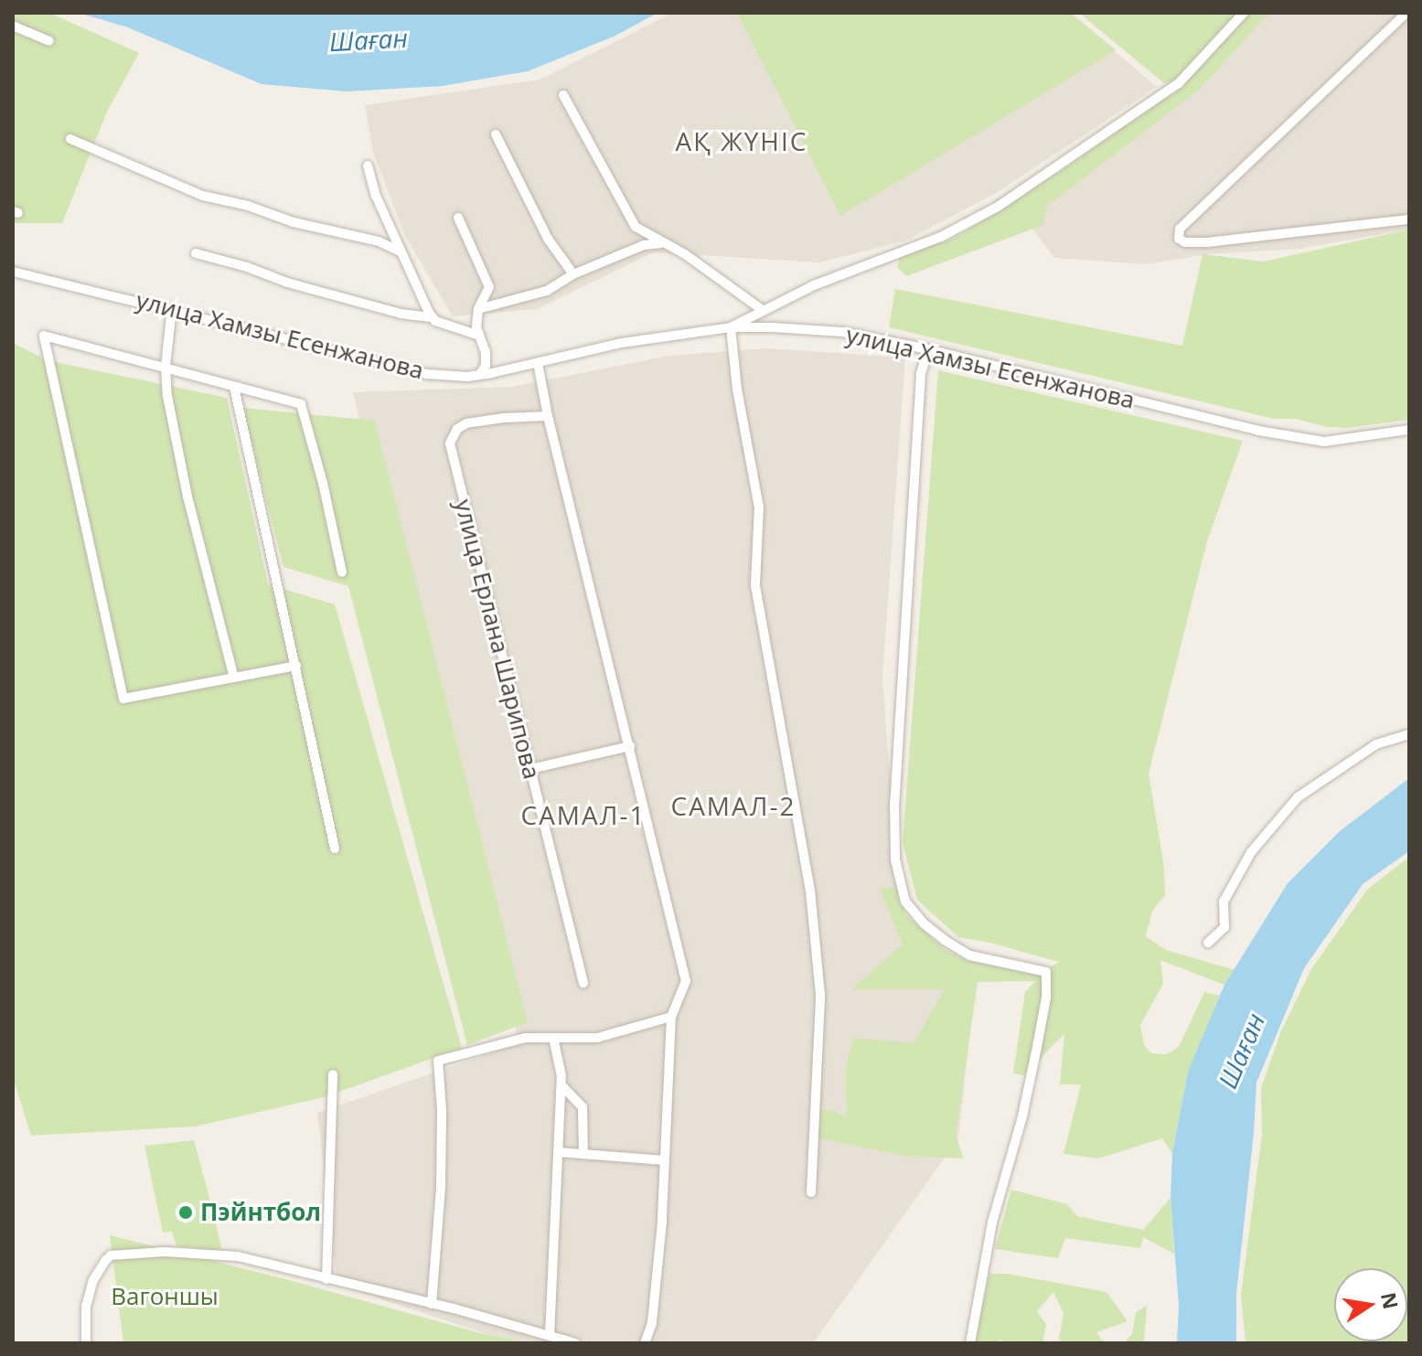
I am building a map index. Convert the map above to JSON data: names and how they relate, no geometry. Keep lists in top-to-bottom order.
{
  "streets": {
    "street": ["улица Хамзы Есенжанова", "улица Ерлана Шарипова"]
  },
  "districts": ["АҚ ЖҮНІС", "САМАЛ-2", "САМАЛ-1"],
  "water": ["Шаған"],
  "parks": ["Вагоншы"],
  "places": ["Пэйнтбол"],
  "north": "right"
}
